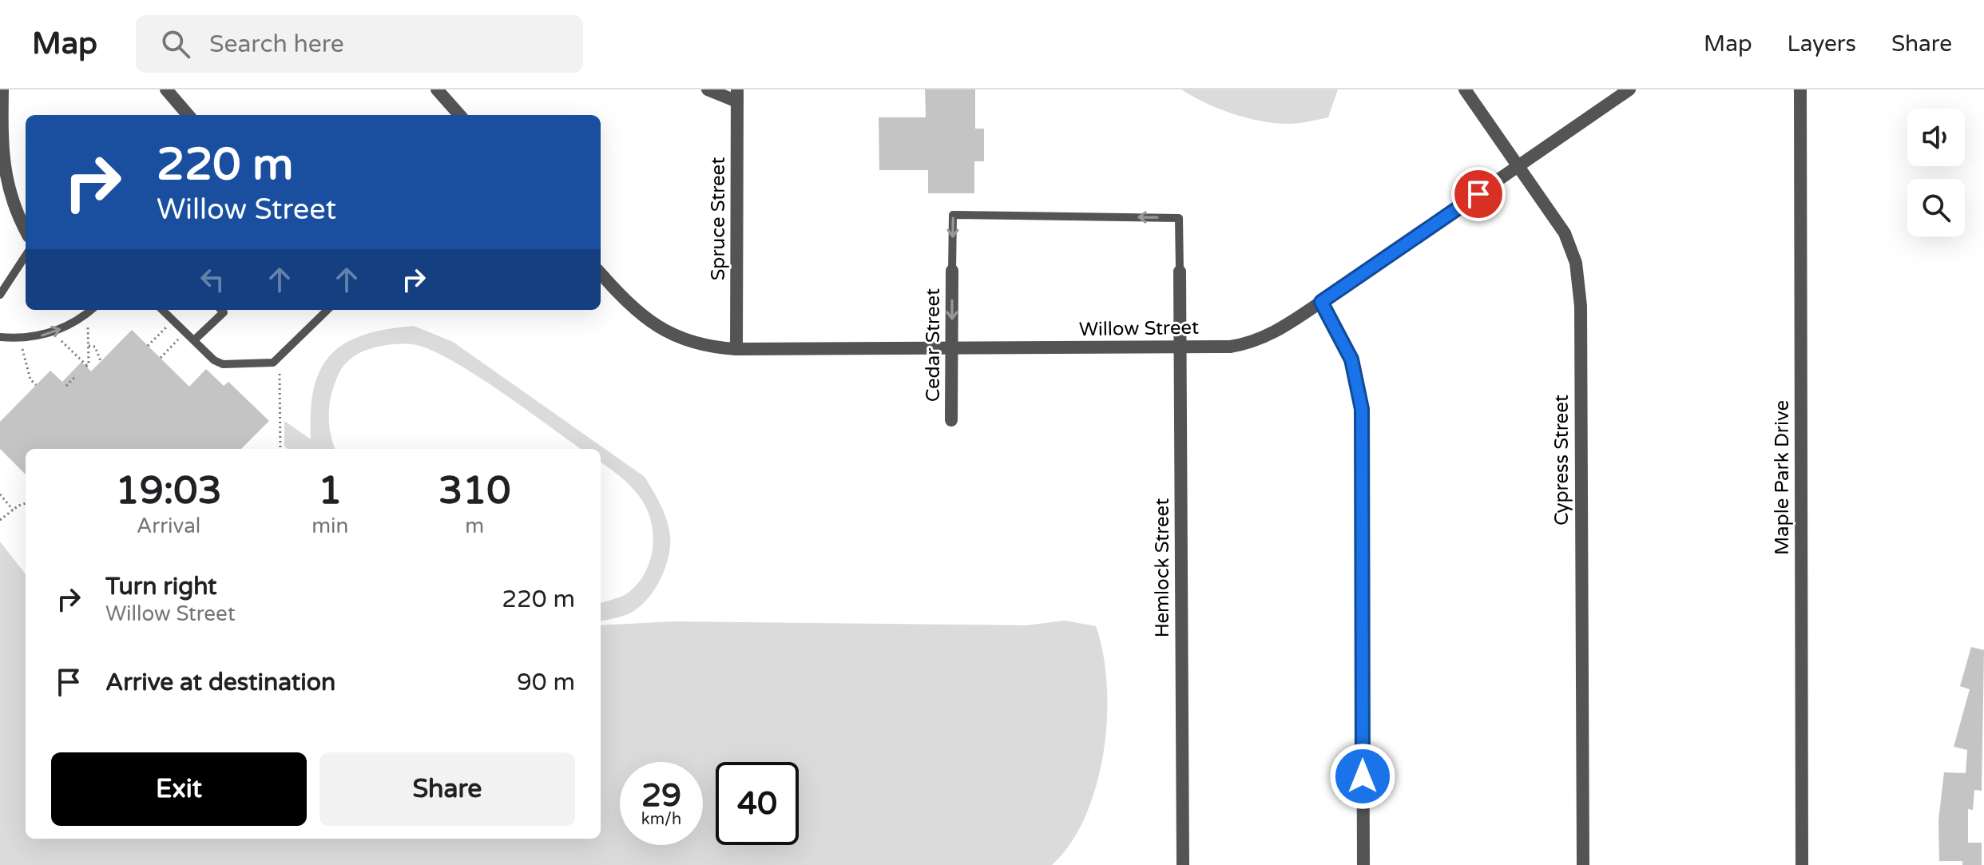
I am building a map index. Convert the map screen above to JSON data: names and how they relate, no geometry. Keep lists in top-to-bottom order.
{
  "streets": {
    "street": [
      "Spruce Street",
      "Willow Street",
      "Cedar Street",
      "Cypress Street",
      "Maple Park Drive",
      "Hemlock Street"
    ]
  },
  "crossings": [
    ["Spruce Street", "Willow Street"],
    ["Willow Street", "Cedar Street"],
    ["Willow Street", "Cypress Street"],
    ["Willow Street", "Hemlock Street"]
  ],
  "one_way": ["Cedar Street"],
  "page": {
    "header": "Map",
    "search": "Search here",
    "nav": ["Map", "Layers", "Share"],
    "turn": ["220 m", "Willow Street"],
    "eta": [
      "19:03",
      "Arrival",
      "1",
      "min",
      "310",
      "m"
    ],
    "list": [
      {
        "name": "Turn right",
        "note": "Willow Street",
        "value": "220 m"
      },
      {
        "name": "Arrive at destination",
        "value": "90 m"
      }
    ],
    "buttons": ["Exit", "Share"],
    "speed": "29 km/h",
    "limit": "40"
  }
}
